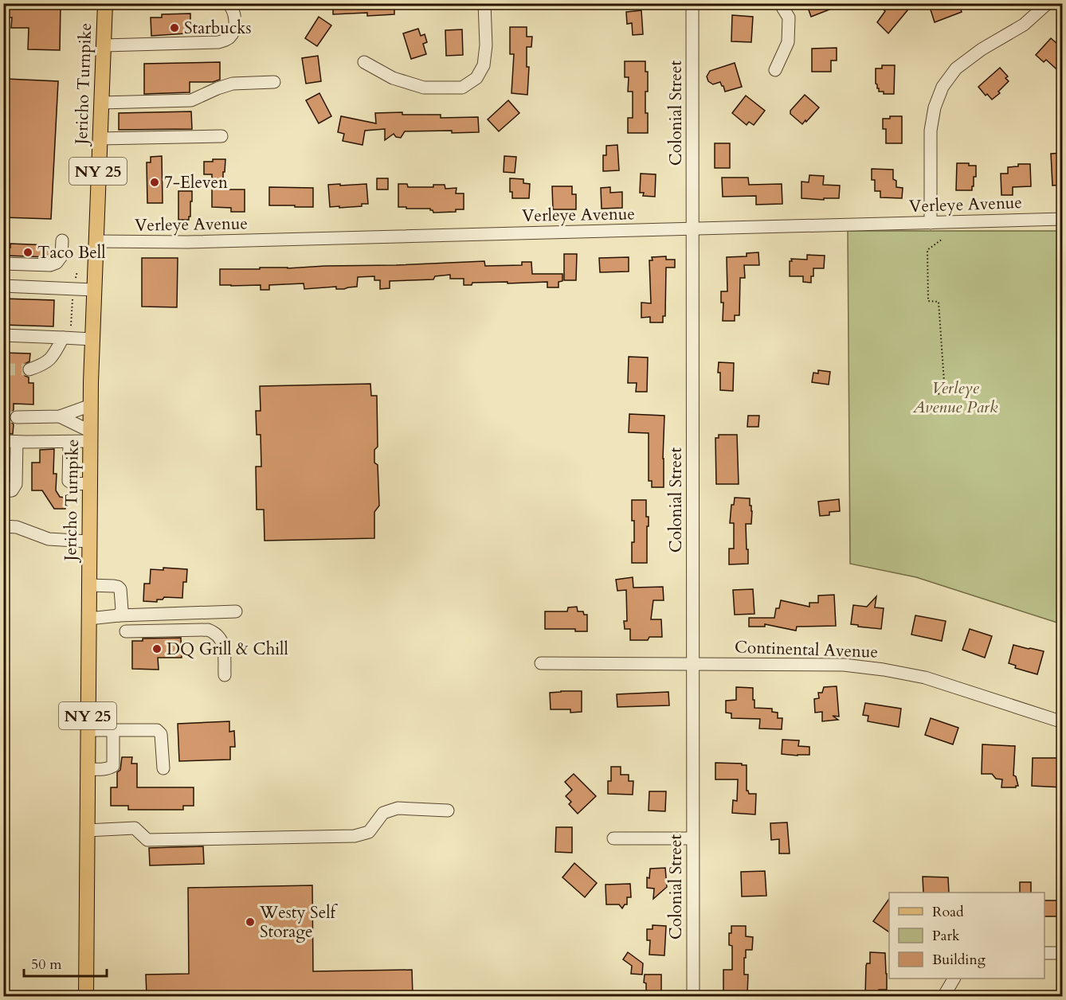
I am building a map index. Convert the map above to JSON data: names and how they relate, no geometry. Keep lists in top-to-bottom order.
{
  "streets": {
    "main road": ["Jericho Turnpike", "NY 25"],
    "street": ["Colonial Street", "Verleye Avenue", "Continental Avenue"]
  },
  "crossings": [
    ["Jericho Turnpike", "Verleye Avenue"],
    ["Colonial Street", "Verleye Avenue"],
    ["Colonial Street", "Continental Avenue"]
  ],
  "parks": ["Verleye Avenue Park"],
  "places": [
    "Starbucks",
    "7-Eleven",
    "Taco Bell",
    "DQ Grill & Chill",
    "Westy Self Storage"
  ],
  "legend": ["Road", "Park", "Building"],
  "scale_bar": "50 m"
}
